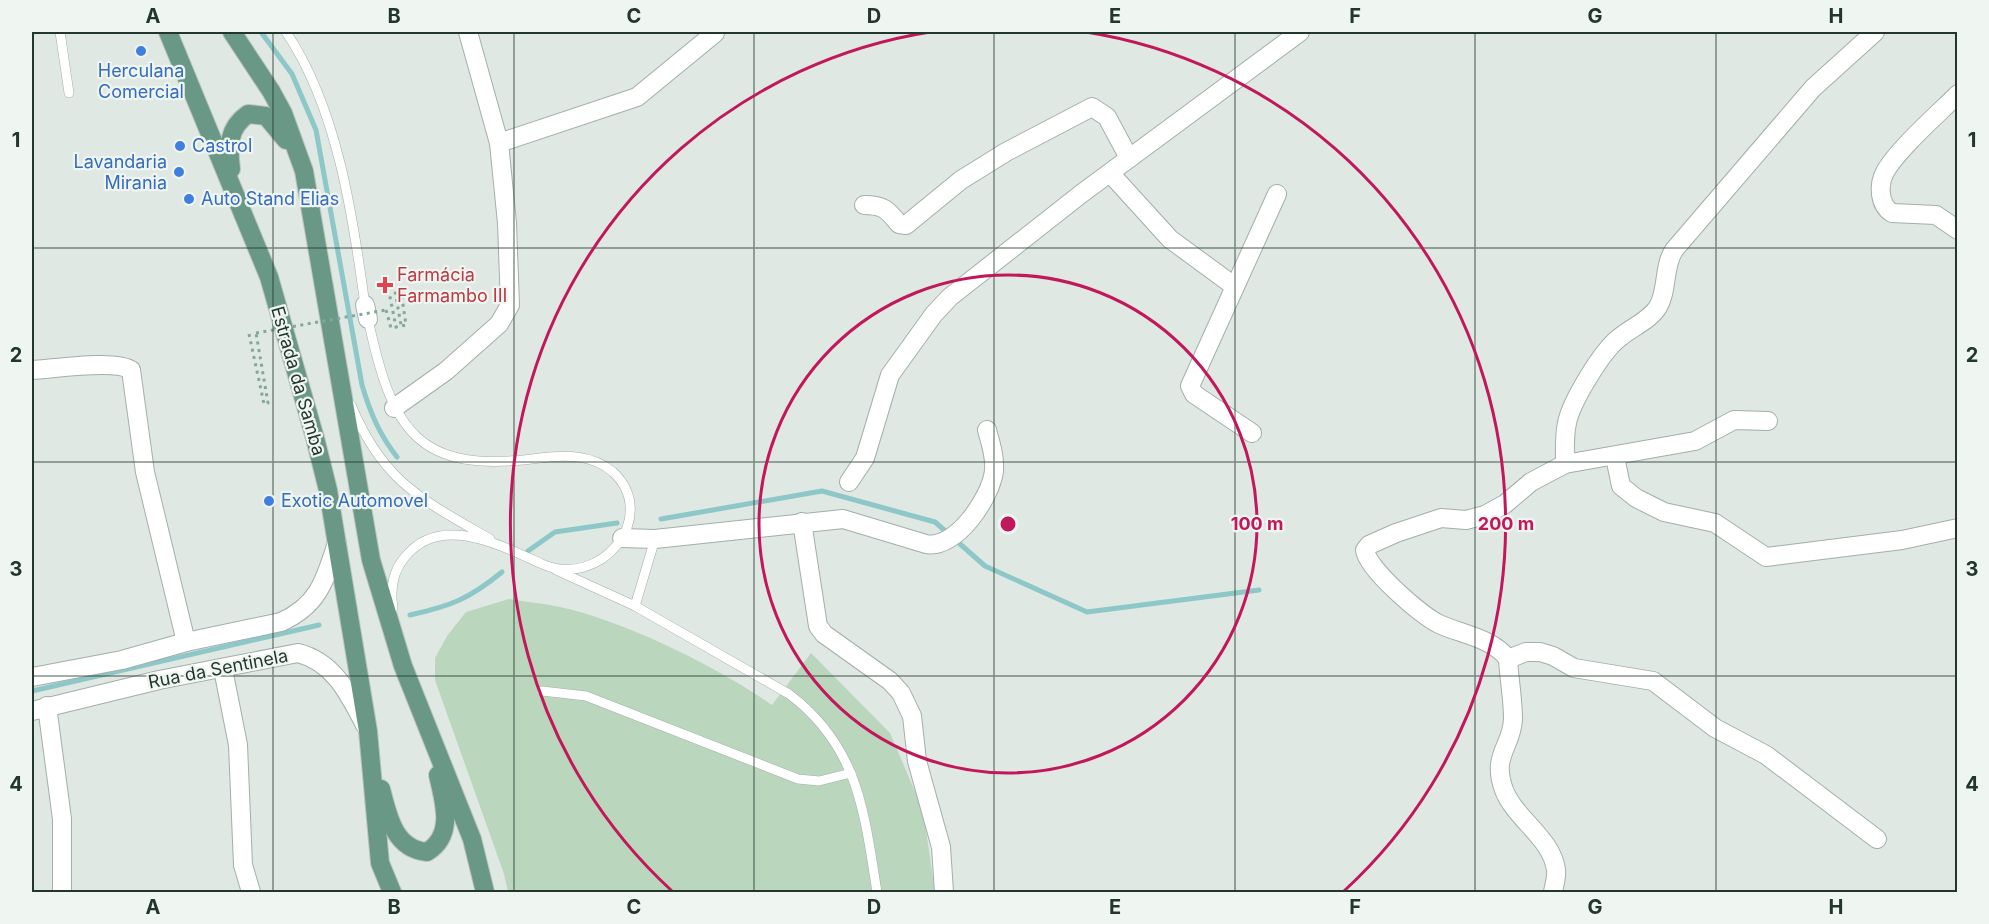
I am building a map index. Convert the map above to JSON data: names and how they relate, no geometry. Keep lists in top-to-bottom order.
{
  "streets": {
    "main road": ["Estrada da Samba"],
    "street": ["Rua da Sentinela"]
  },
  "crossings": [
    ["Estrada da Samba", "Rua da Sentinela"]
  ],
  "places": {
    "other": [
      "Herculana Comercial",
      "Castrol",
      "Lavandaria Mirania",
      "Auto Stand Elias",
      "Exotic Automovel"
    ],
    "health": ["Farmácia Farmambo III"]
  },
  "grid": {
    "columns": [
      "A",
      "B",
      "C",
      "D",
      "E",
      "F",
      "G",
      "H"
    ],
    "rows": [
      "1",
      "2",
      "3",
      "4"
    ]
  },
  "rings": ["100 m", "200 m"]
}
